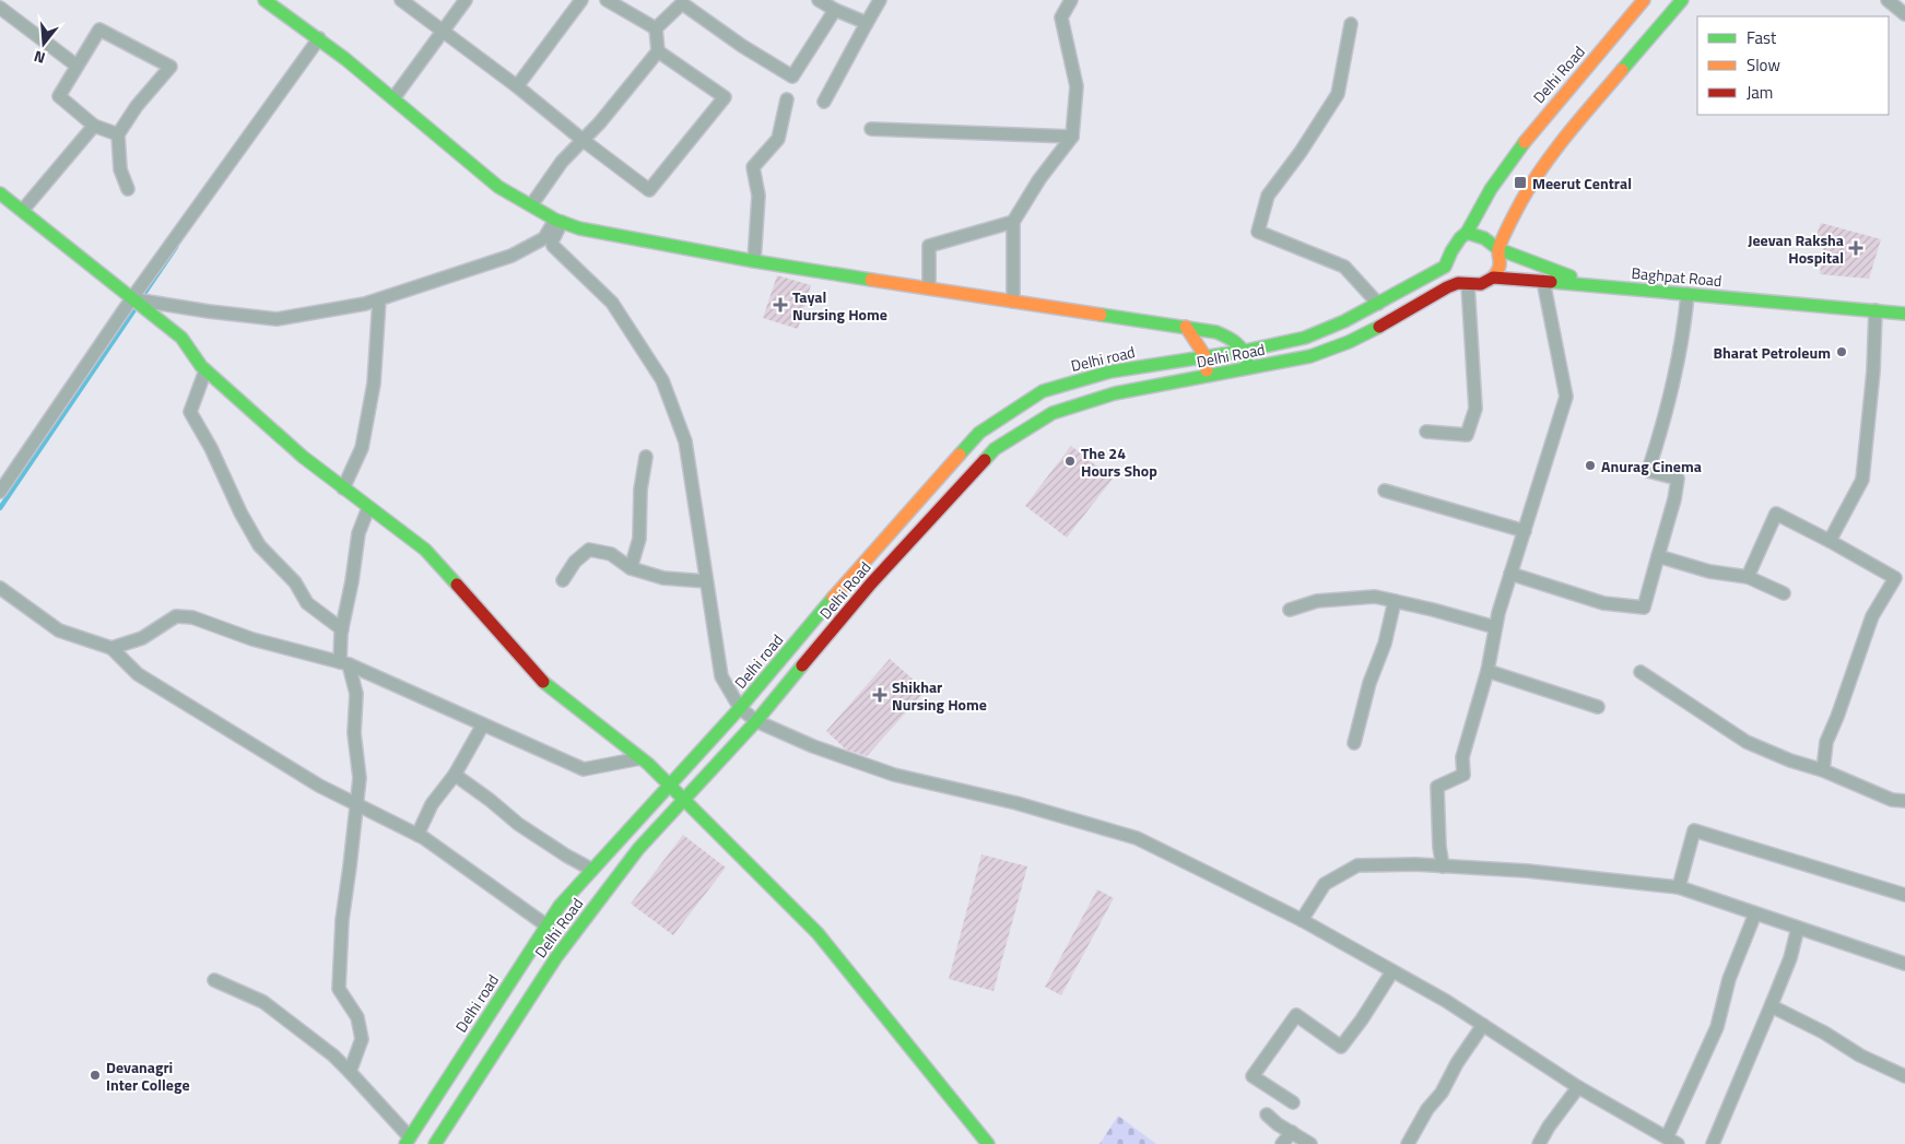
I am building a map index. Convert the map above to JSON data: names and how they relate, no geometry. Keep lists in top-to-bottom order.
{
  "streets": {
    "main road": ["Delhi Road", "Baghpat Road", "Delhi road"]
  },
  "crossings": [
    ["Delhi Road", "Baghpat Road"],
    ["Delhi Road", "Delhi road"]
  ],
  "places": {
    "transit": ["Meerut Central"],
    "health": ["Jeevan Raksha Hospital", "Tayal Nursing Home", "Shikhar Nursing Home"],
    "other": [
      "Bharat Petroleum",
      "The 24 Hours Shop",
      "Anurag Cinema",
      "Devanagri Inter College"
    ]
  },
  "legend": ["Fast", "Slow", "Jam"],
  "north": "bottom"
}
